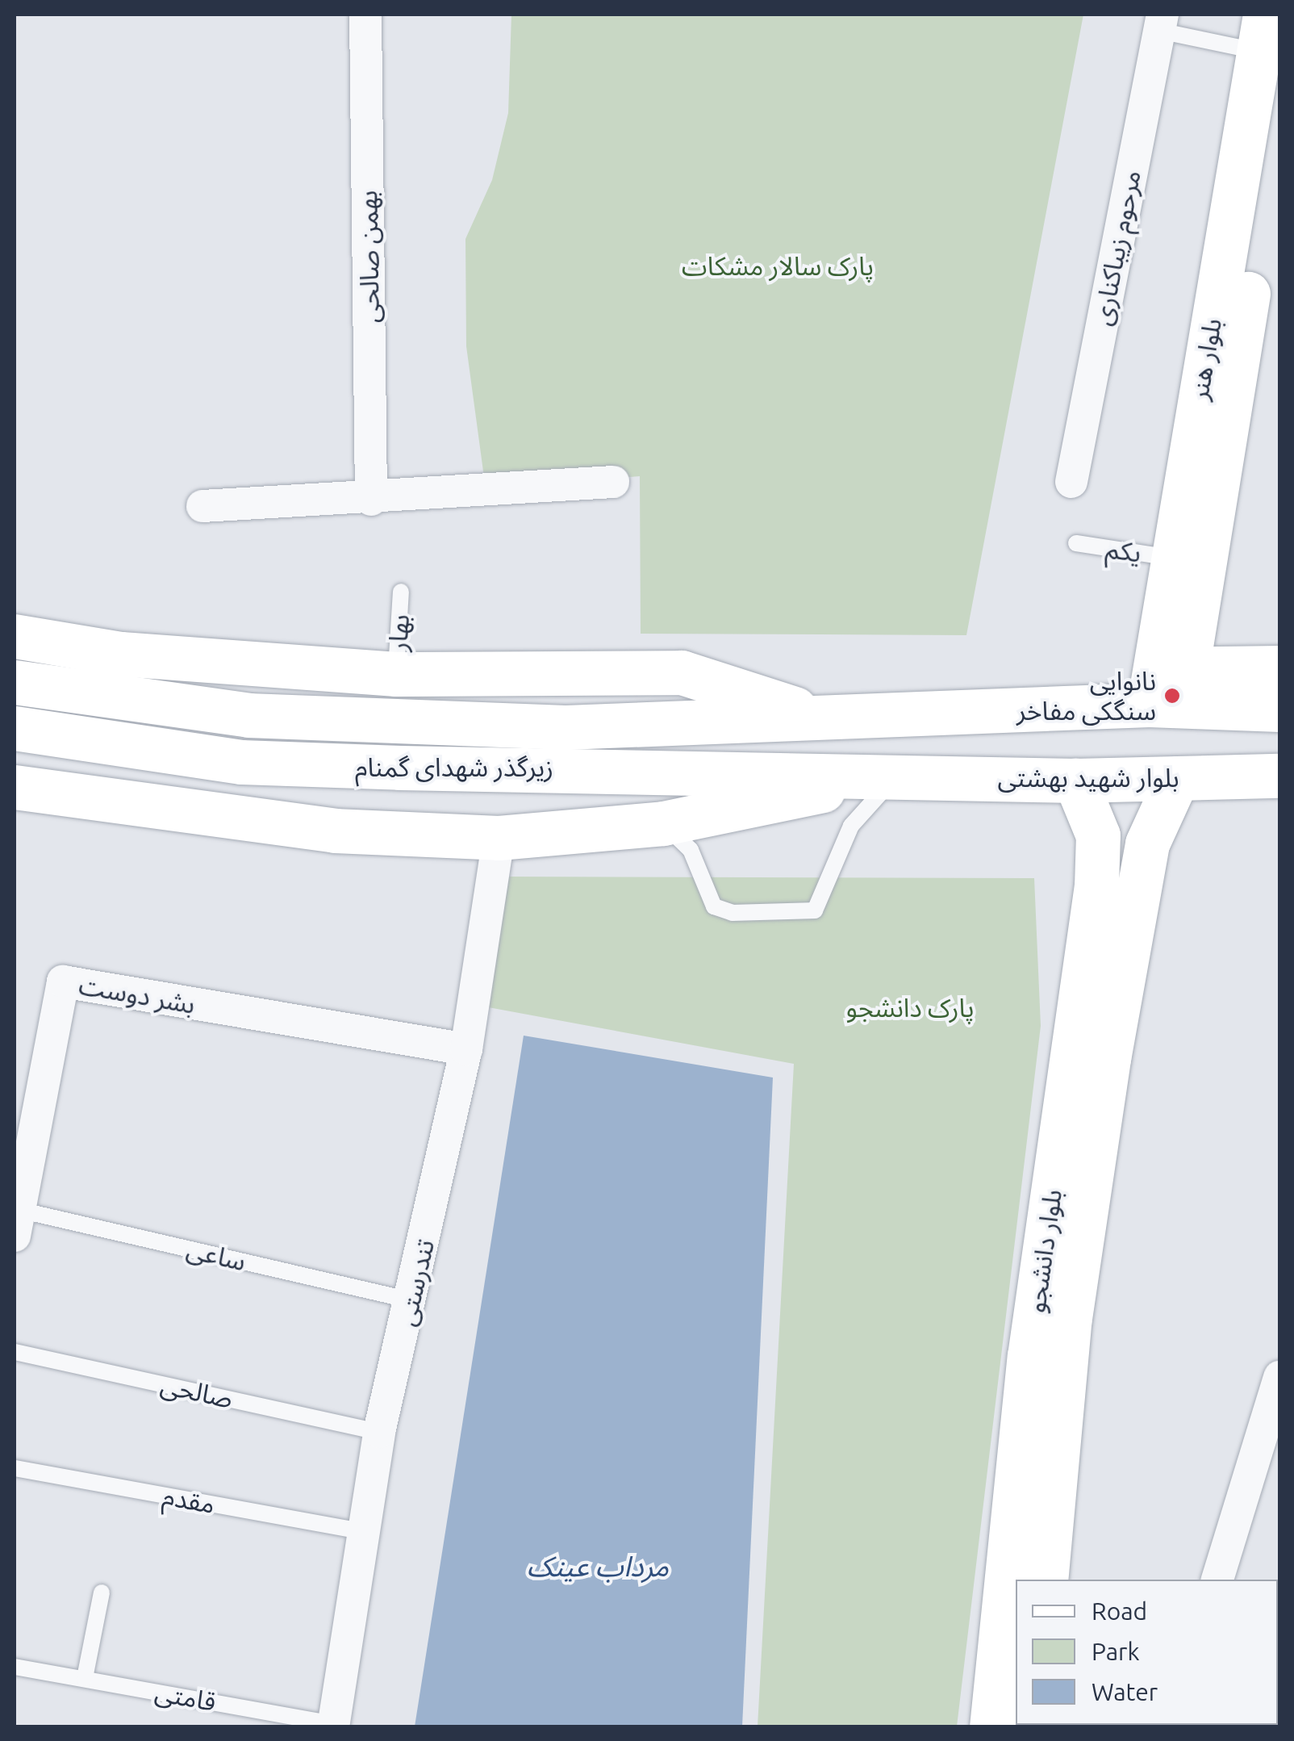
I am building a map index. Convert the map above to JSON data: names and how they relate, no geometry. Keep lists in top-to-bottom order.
{
  "streets": {
    "main road": [
      "بلوار هنر",
      "زیرگذر شهدای گمنام",
      "بلوار شهید بهشتی",
      "بلوار دانشجو"
    ],
    "street": [
      "مرحوم زیباکناری",
      "بهمن صالحی",
      "بشر دوست",
      "تندرستی"
    ],
    "lane": [
      "یکم",
      "بهار",
      "ساعی",
      "صالحی",
      "مقدم",
      "قامتی"
    ]
  },
  "crossings": [
    ["بلوار هنر", "یکم"],
    ["زیرگذر شهدای گمنام", "بلوار شهید بهشتی"],
    ["بلوار شهید بهشتی", "بلوار دانشجو"],
    ["بشر دوست", "ساعی"],
    ["بشر دوست", "تندرستی"],
    ["ساعی", "تندرستی"],
    ["تندرستی", "صالحی"],
    ["تندرستی", "مقدم"],
    ["تندرستی", "قامتی"]
  ],
  "water": ["مرداب عینک"],
  "parks": ["پارک سالار مشکات", "پارک دانشجو"],
  "places": ["نانوایی سنگکی مفاخر"],
  "legend": ["Road", "Park", "Water"]
}
